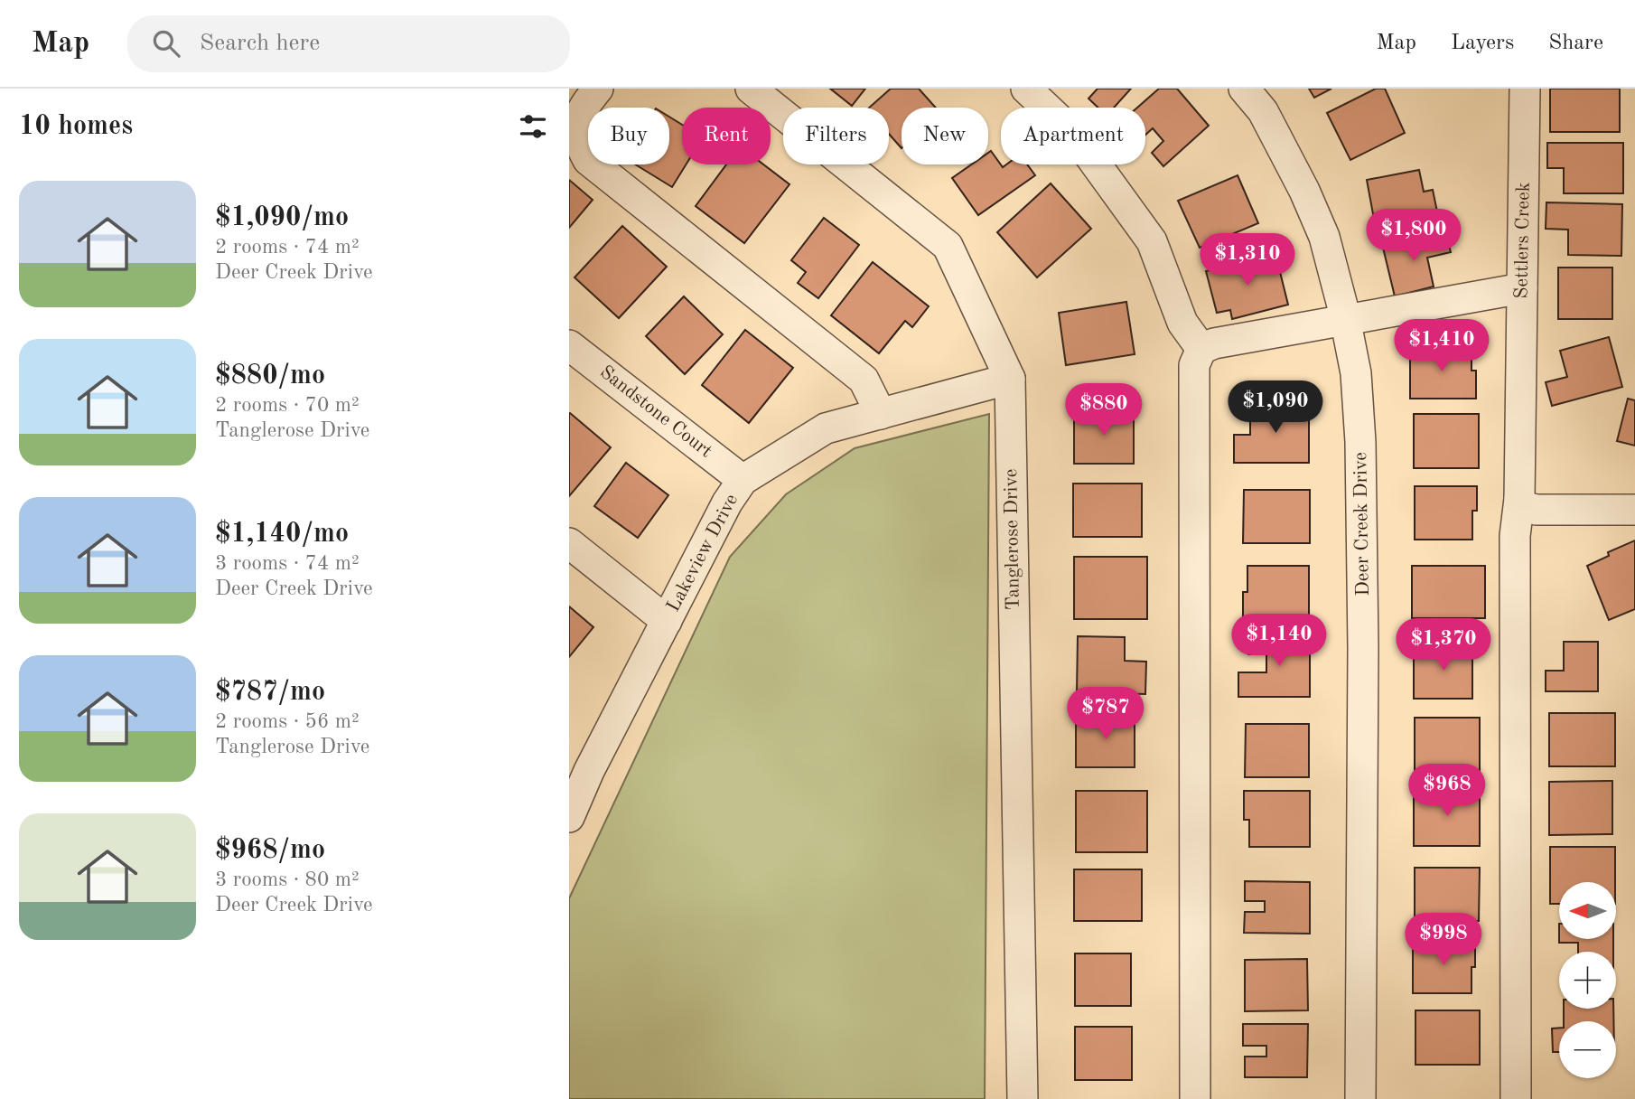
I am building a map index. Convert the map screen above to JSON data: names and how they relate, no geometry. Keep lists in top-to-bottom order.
{
  "streets": {
    "street": [
      "Settlers Creek",
      "Sandstone Court",
      "Deer Creek Drive",
      "Tanglerose Drive",
      "Lakeview Drive"
    ]
  },
  "crossings": [
    ["Sandstone Court", "Lakeview Drive"],
    ["Tanglerose Drive", "Lakeview Drive"]
  ],
  "north": "left",
  "page": {
    "header": "Map",
    "search": "Search here",
    "nav": ["Map", "Layers", "Share"],
    "heading": "10 homes",
    "chip": [
      "Buy",
      "Rent",
      "Filters",
      "New",
      "Apartment"
    ],
    "list": [
      {
        "name": "$1,090/mo",
        "note": "2 rooms · 74 m² · Deer Creek Drive"
      },
      {
        "name": "$880/mo",
        "note": "2 rooms · 70 m² · Tanglerose Drive"
      },
      {
        "name": "$1,140/mo",
        "note": "3 rooms · 74 m² · Deer Creek Drive"
      },
      {
        "name": "$787/mo",
        "note": "2 rooms · 56 m² · Tanglerose Drive"
      },
      {
        "name": "$968/mo",
        "note": "3 rooms · 80 m² · Deer Creek Drive"
      }
    ],
    "price": [
      "$1,800",
      "$1,310",
      "$1,410",
      "$1,090",
      "$880",
      "$1,140",
      "$1,370",
      "$787",
      "$968",
      "$998"
    ],
    "map_buttons": ["+", "−"]
  }
}
